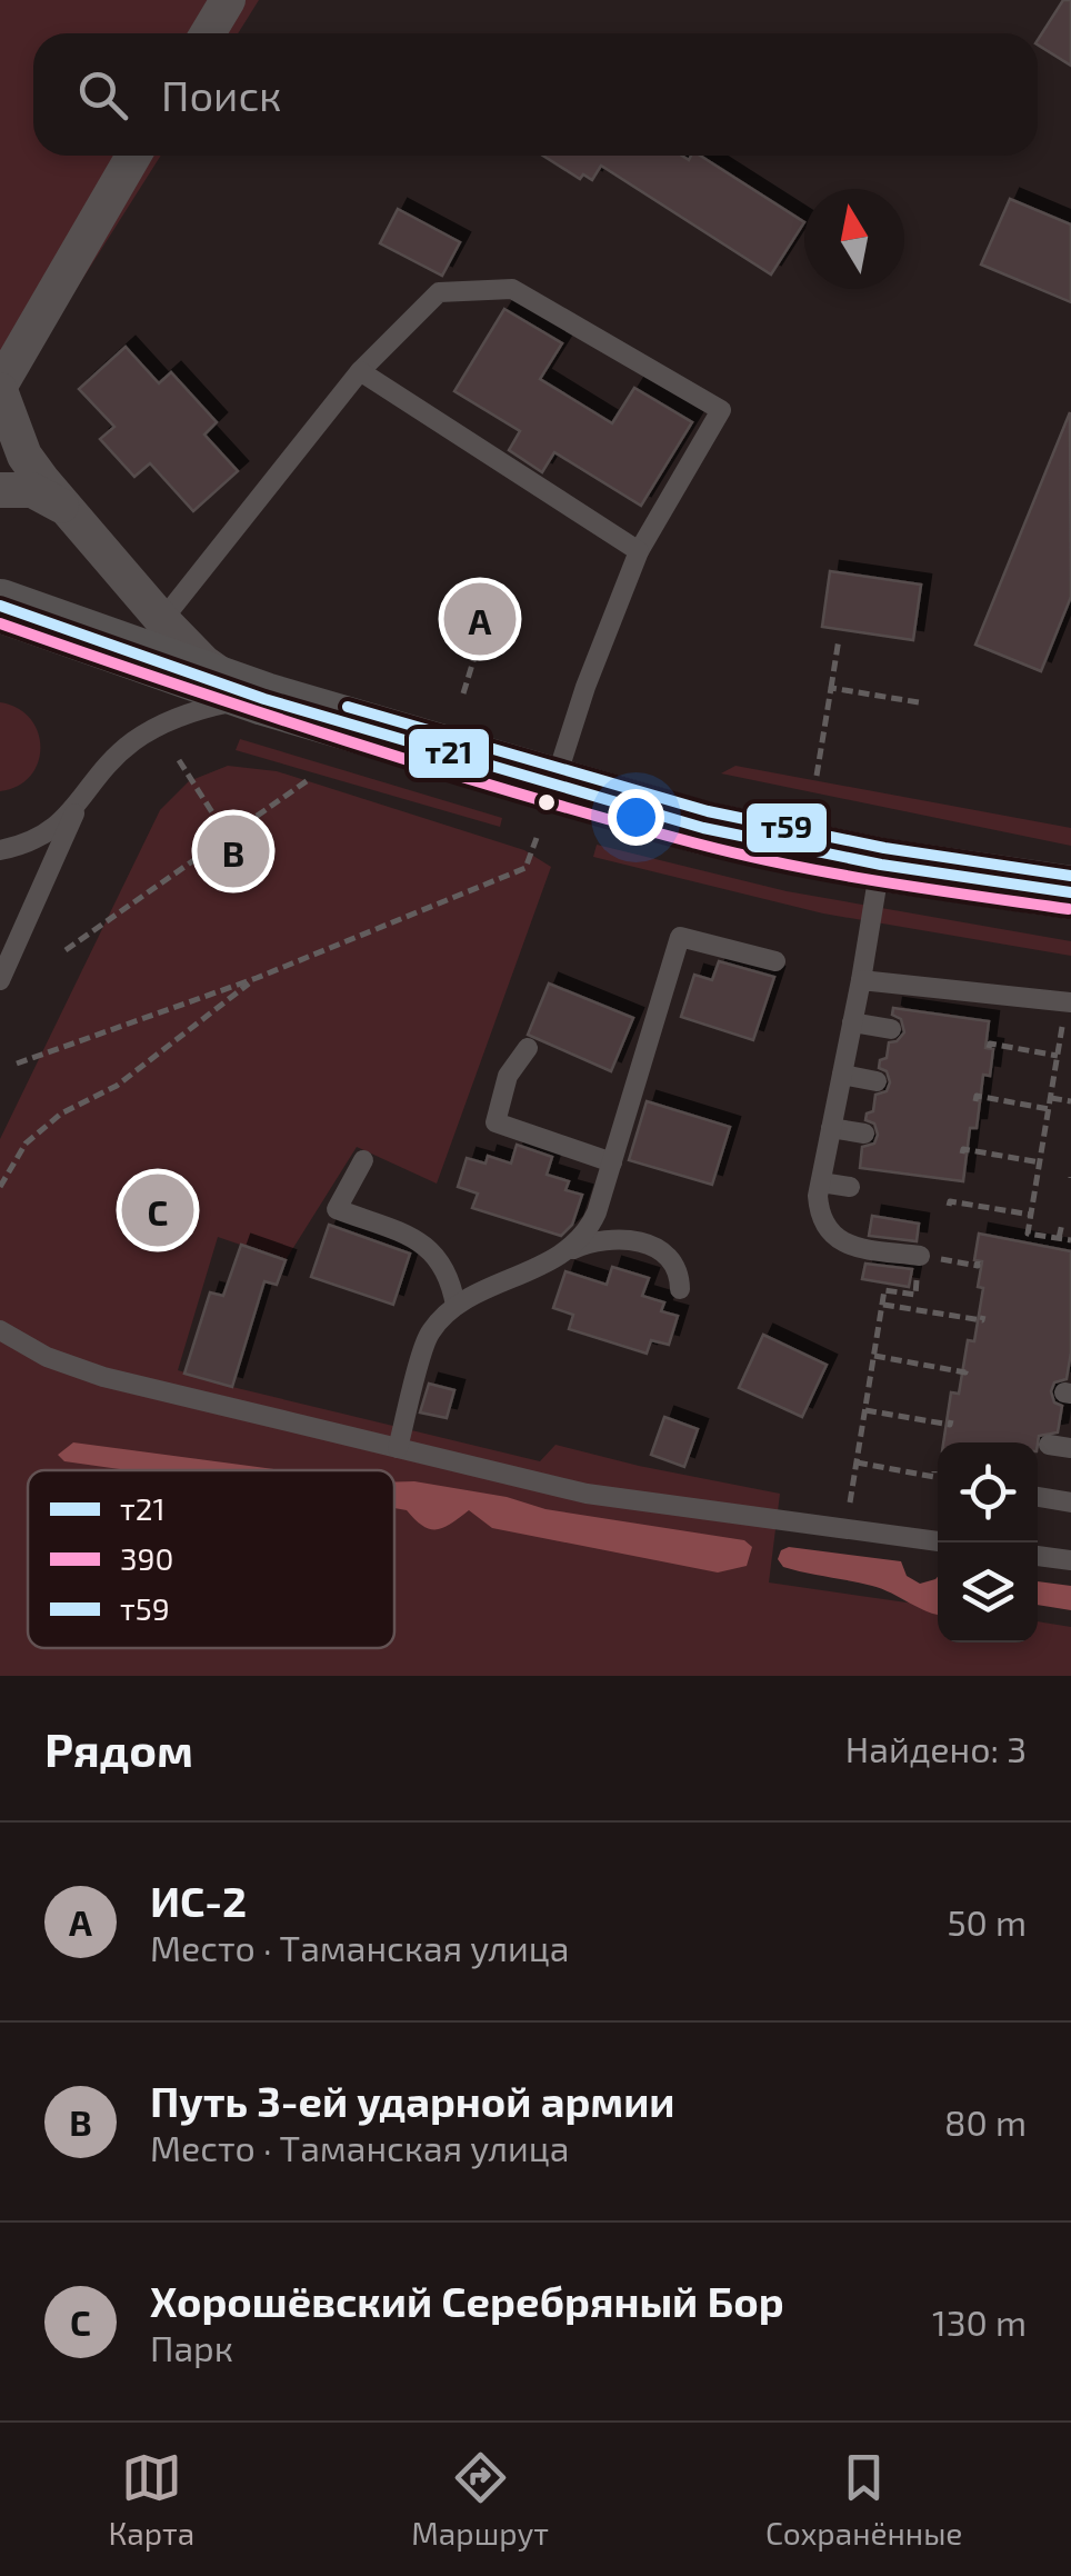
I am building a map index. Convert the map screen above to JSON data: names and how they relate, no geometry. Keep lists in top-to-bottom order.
{
  "lines": ["transit line т21", "transit line 390", "transit line т59"],
  "legend": ["т21", "390", "т59"],
  "north": "top",
  "page": {
    "search": "Поиск",
    "pins": ["A", "B", "C"],
    "heading": ["Рядом", "Найдено: 3"],
    "list": [
      {
        "mark": "A",
        "name": "ИС-2",
        "note": "Место · Таманская улица",
        "value": "50 m"
      },
      {
        "mark": "B",
        "name": "Путь 3-ей ударной армии",
        "note": "Место · Таманская улица",
        "value": "80 m"
      },
      {
        "mark": "C",
        "name": "Хорошёвский Серебряный Бор",
        "note": "Парк",
        "value": "130 m"
      }
    ],
    "nav": ["Карта", "Маршрут", "Сохранённые"]
  }
}
